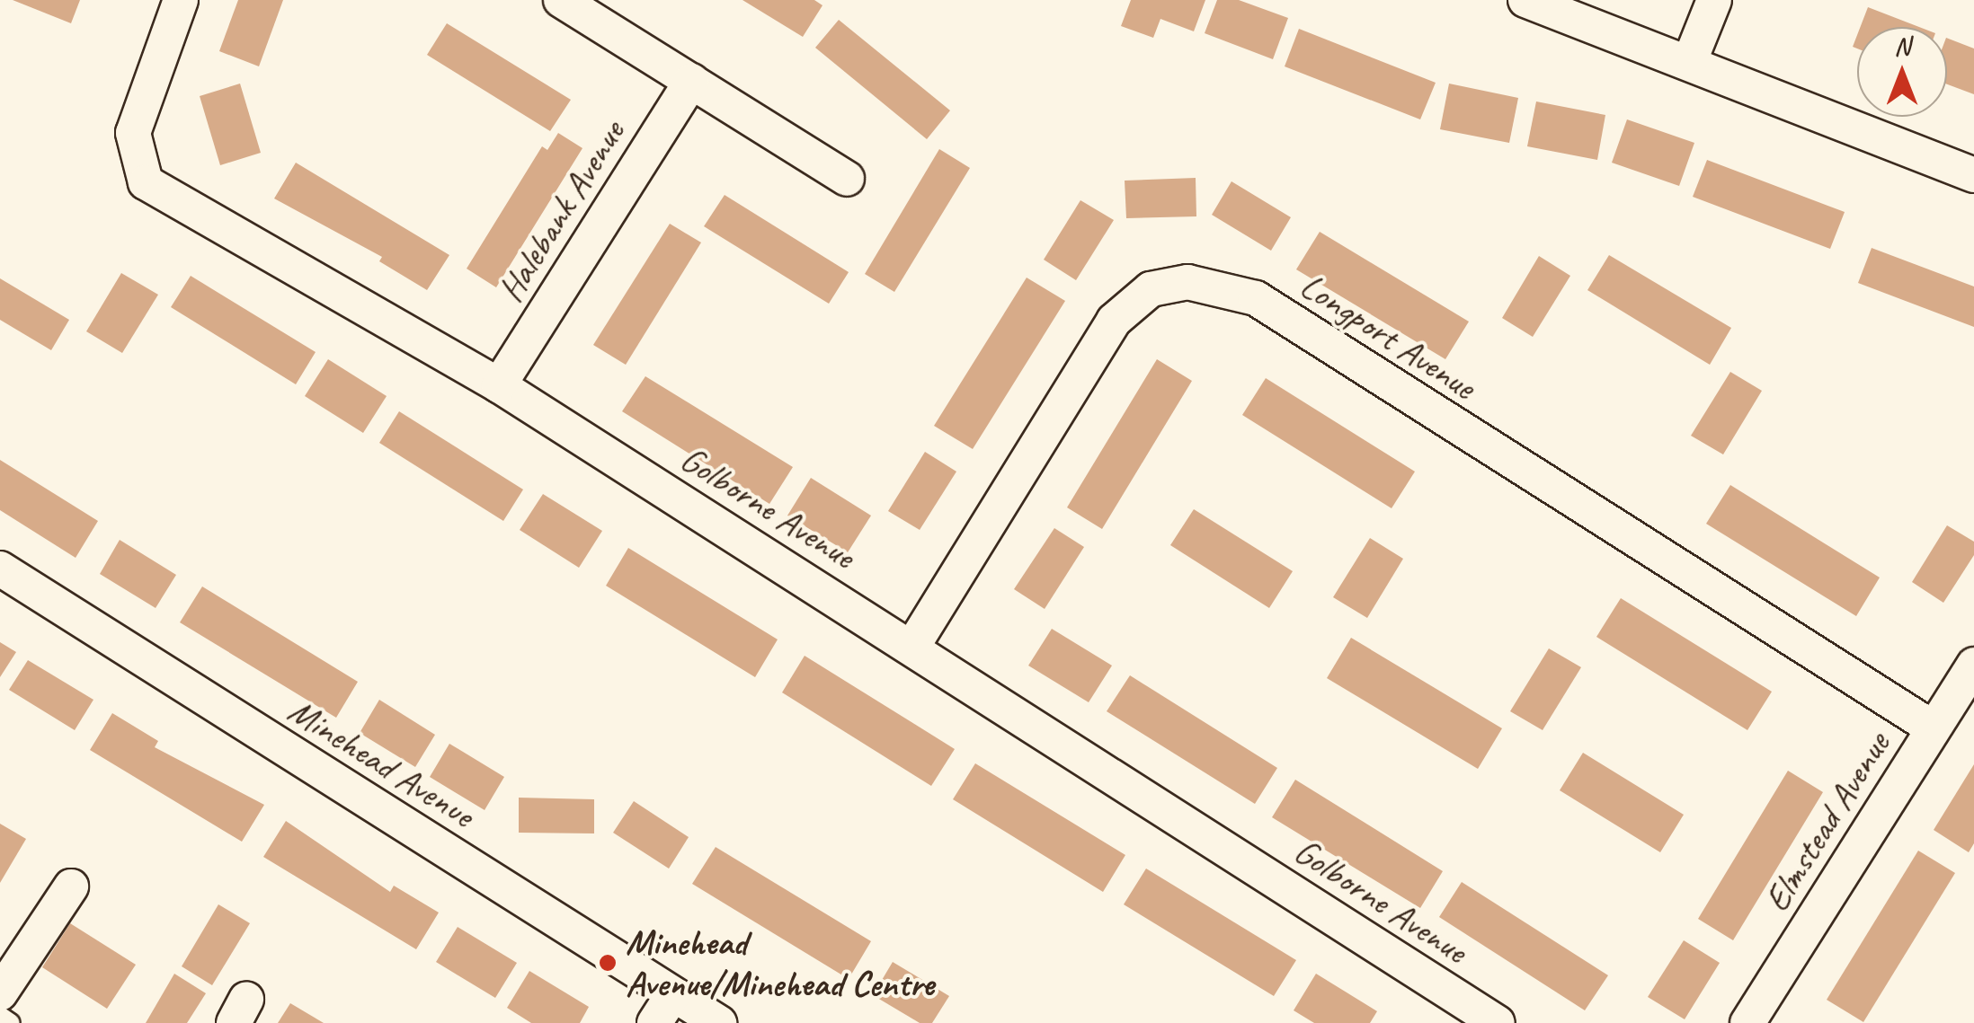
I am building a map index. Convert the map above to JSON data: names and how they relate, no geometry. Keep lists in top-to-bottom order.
{
  "streets": {
    "street": [
      "Halebank Avenue",
      "Longport Avenue",
      "Golborne Avenue",
      "Minehead Avenue",
      "Elmstead Avenue"
    ]
  },
  "crossings": [
    ["Halebank Avenue", "Golborne Avenue"],
    ["Longport Avenue", "Golborne Avenue"],
    ["Longport Avenue", "Elmstead Avenue"]
  ],
  "places": ["Minehead Avenue/Minehead Centre"],
  "north": "top"
}
